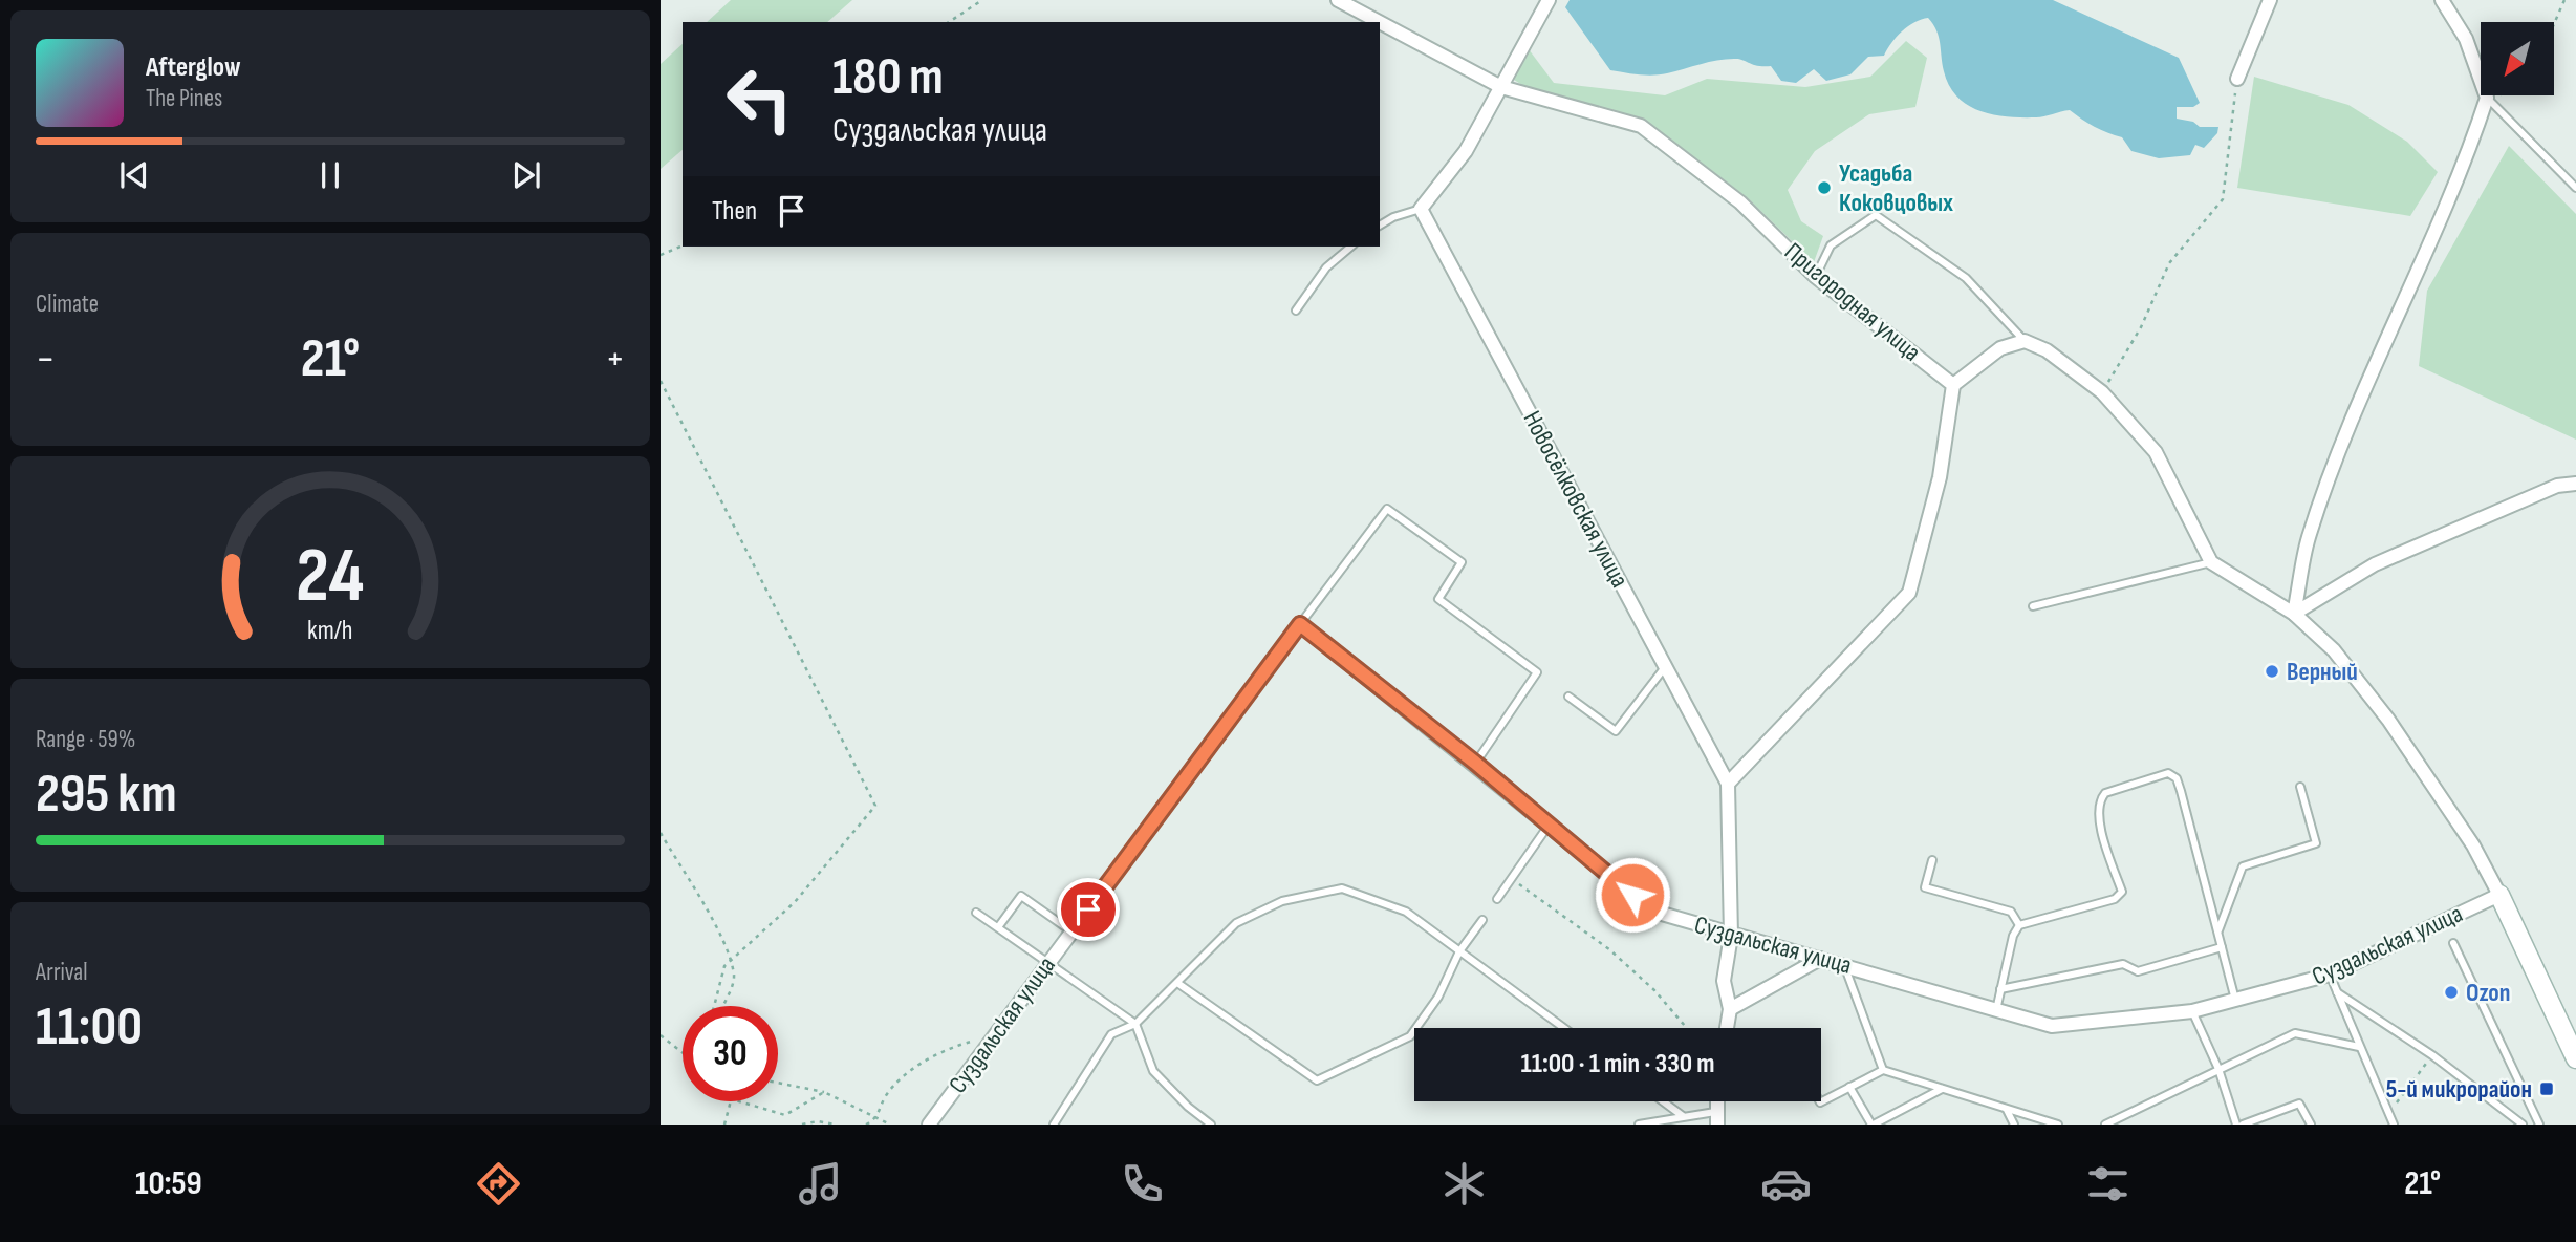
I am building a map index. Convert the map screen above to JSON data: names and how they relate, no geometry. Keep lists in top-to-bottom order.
{
  "streets": {
    "street": ["Пригородная улица", "Новосёлковская улица", "Суздальская улица"]
  },
  "crossings": [
    ["Новосёлковская улица", "Суздальская улица"]
  ],
  "places": {
    "other": ["Усадьба Коковцовых", "Верный", "Ozon"],
    "transit": ["5-й микрорайон"]
  },
  "north": "bottom left",
  "page": {
    "turn": ["180 m", "Суздальская улица"],
    "song": ["Afterglow", "The Pines"],
    "then": "Then",
    "tile": [
      "Climate",
      ["Range · 59%", "295 km"],
      ["Arrival", "11:00"]
    ],
    "heat": ["−", "21°", "+"],
    "limit": "30",
    "trip": "11:00 · 1 min · 330 m",
    "tabs": ["10:59", "21°"],
    "gauge": ["24", "km/h"]
  }
}
